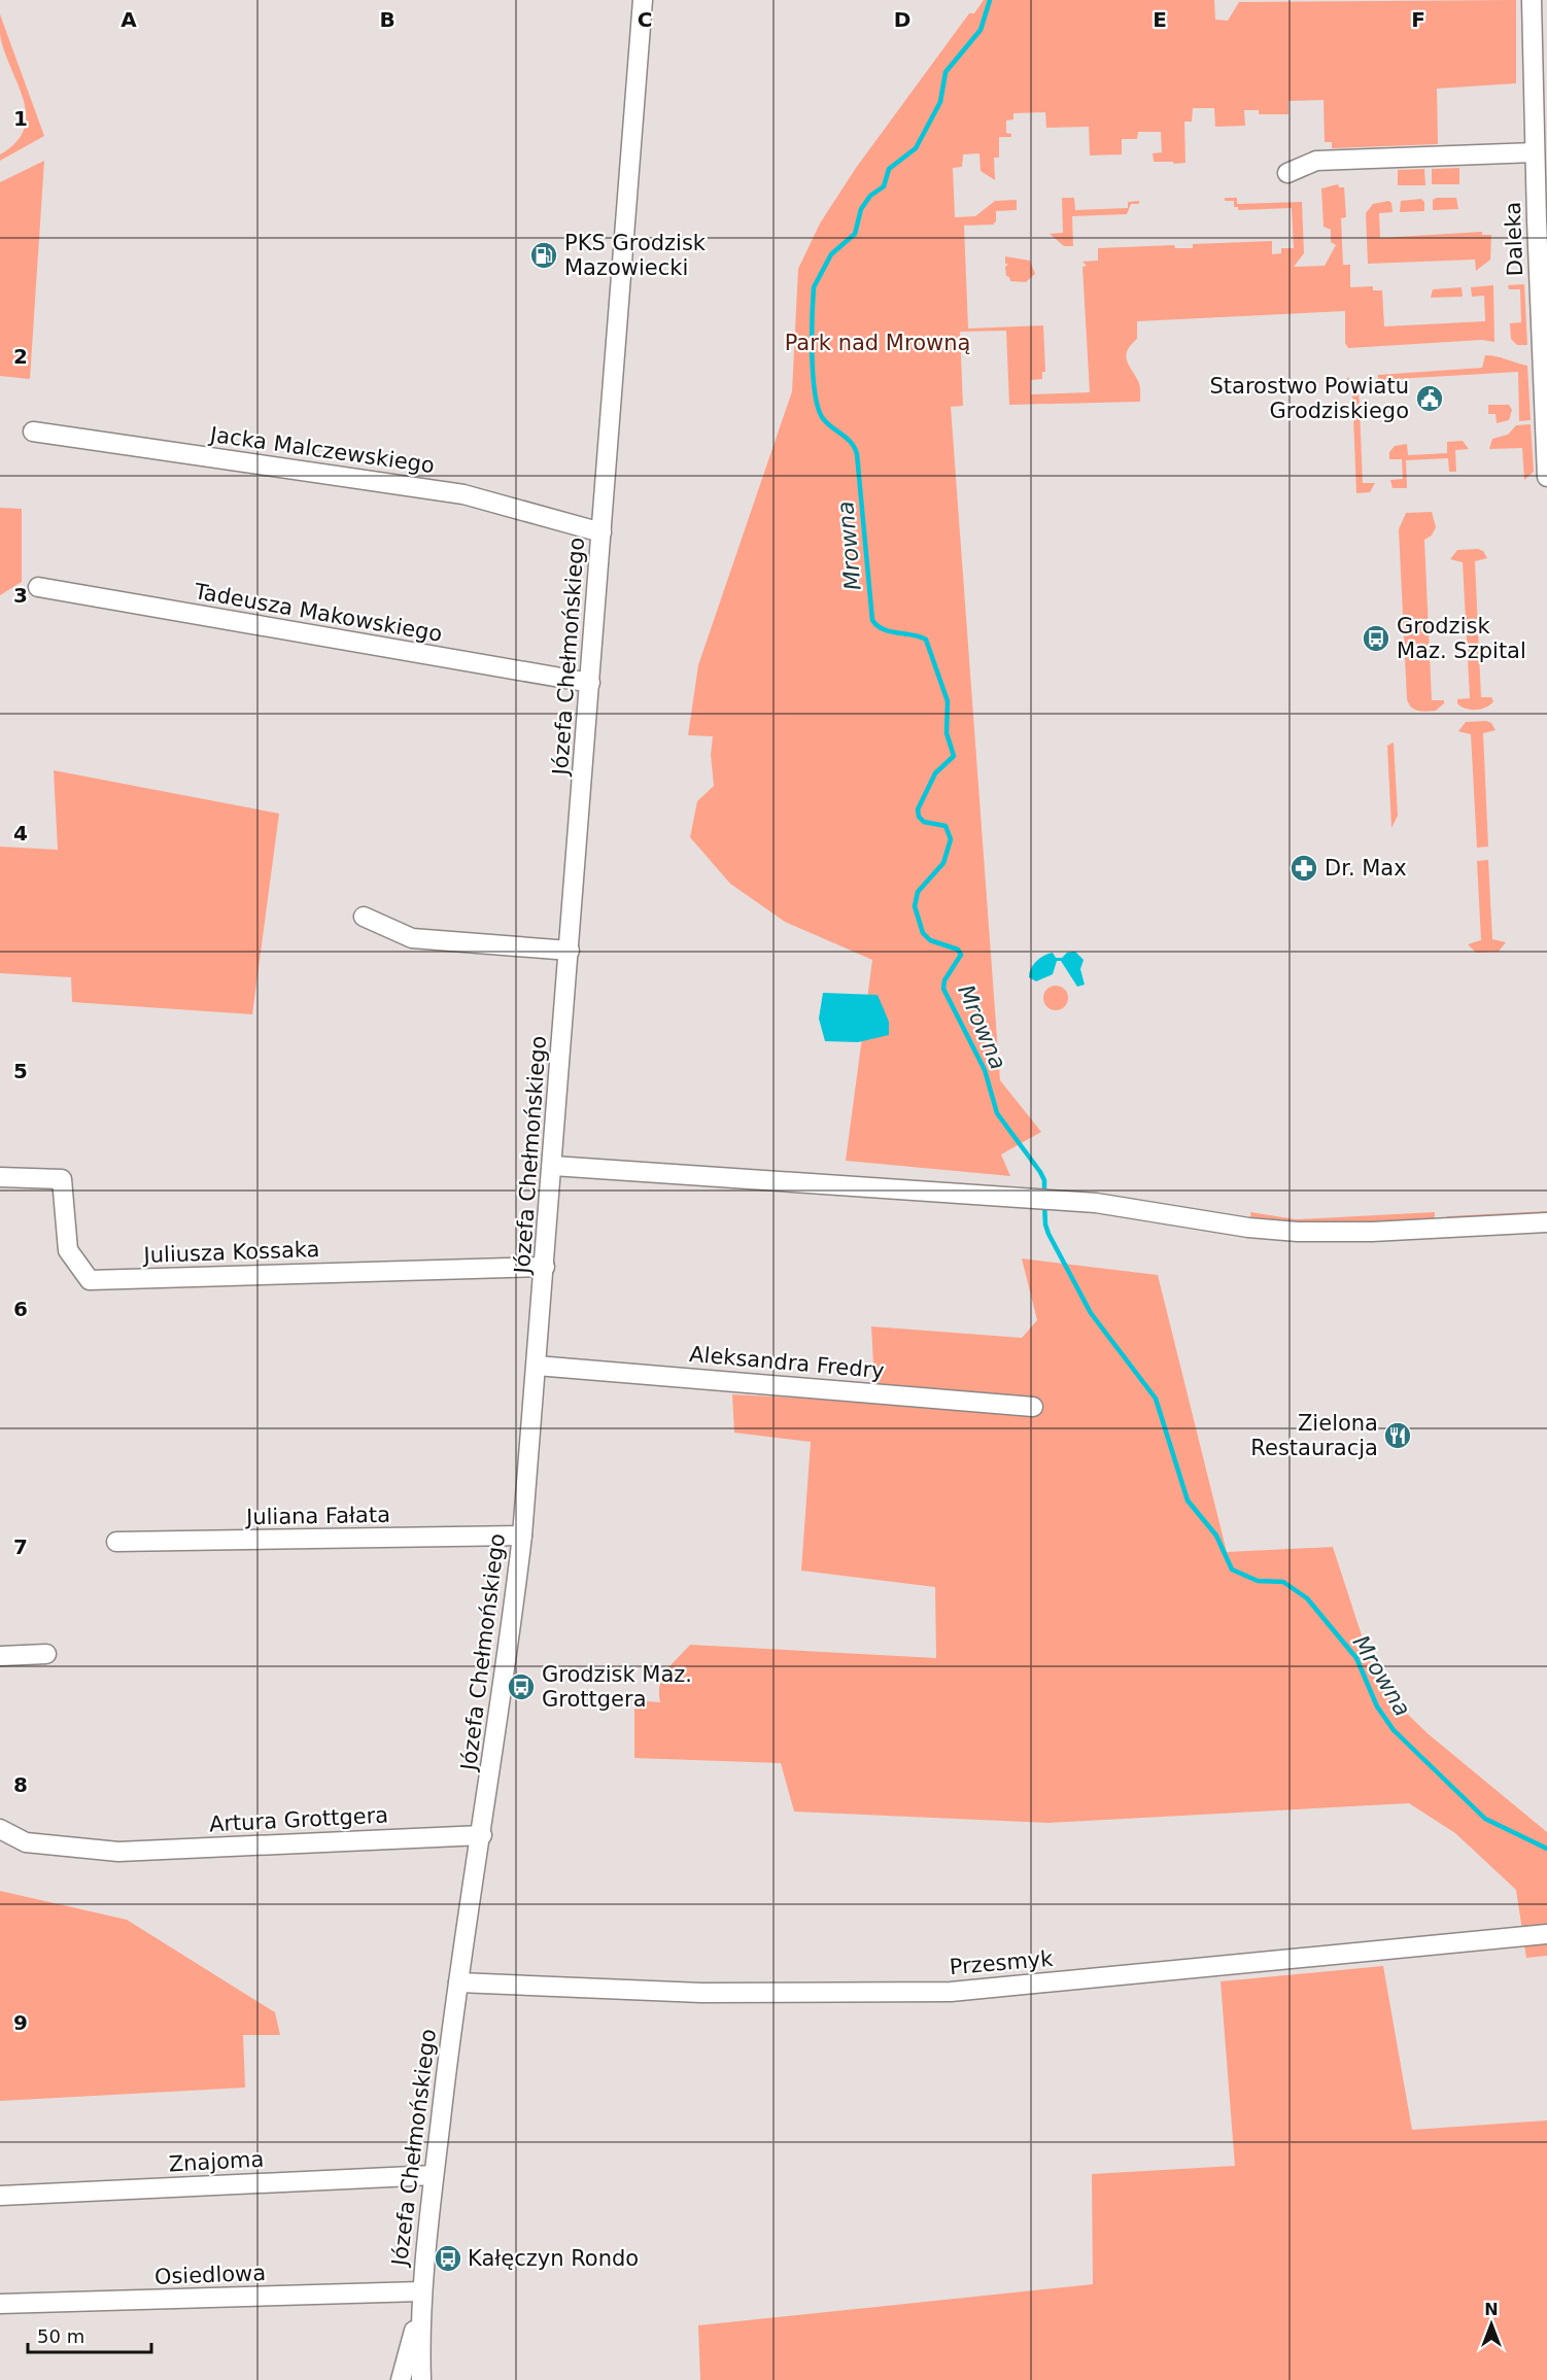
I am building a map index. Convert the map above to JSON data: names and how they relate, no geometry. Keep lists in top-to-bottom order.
{
  "streets": {
    "street": [
      "Daleka",
      "Jacka Malczewskiego",
      "Tadeusza Makowskiego",
      "Józefa Chełmońskiego",
      "Juliusza Kossaka",
      "Aleksandra Fredry",
      "Juliana Fałata",
      "Artura Grottgera",
      "Przesmyk",
      "Znajoma",
      "Osiedlowa"
    ]
  },
  "crossings": [
    ["Jacka Malczewskiego", "Józefa Chełmońskiego"],
    ["Tadeusza Makowskiego", "Józefa Chełmońskiego"],
    ["Józefa Chełmońskiego", "Juliusza Kossaka"],
    ["Józefa Chełmońskiego", "Aleksandra Fredry"],
    ["Józefa Chełmońskiego", "Juliana Fałata"],
    ["Józefa Chełmońskiego", "Artura Grottgera"],
    ["Józefa Chełmońskiego", "Przesmyk"],
    ["Józefa Chełmońskiego", "Znajoma"],
    ["Józefa Chełmońskiego", "Osiedlowa"]
  ],
  "water": ["Mrowna"],
  "parks": ["Park nad Mrowną"],
  "places": {
    "fuel station": ["PKS Grodzisk Mazowiecki"],
    "public building": ["Starostwo Powiatu Grodziskiego"],
    "bus stop": ["Grodzisk Maz. Szpital", "Grodzisk Maz. Grottgera", "Kałęczyn Rondo"],
    "pharmacy": ["Dr. Max"],
    "restaurant": ["Zielona Restauracja"]
  },
  "scale_bar": "50 m",
  "north": "top",
  "grid": {
    "columns": [
      "A",
      "B",
      "C",
      "D",
      "E",
      "F"
    ],
    "rows": [
      "1",
      "2",
      "3",
      "4",
      "5",
      "6",
      "7",
      "8",
      "9"
    ]
  }
}
